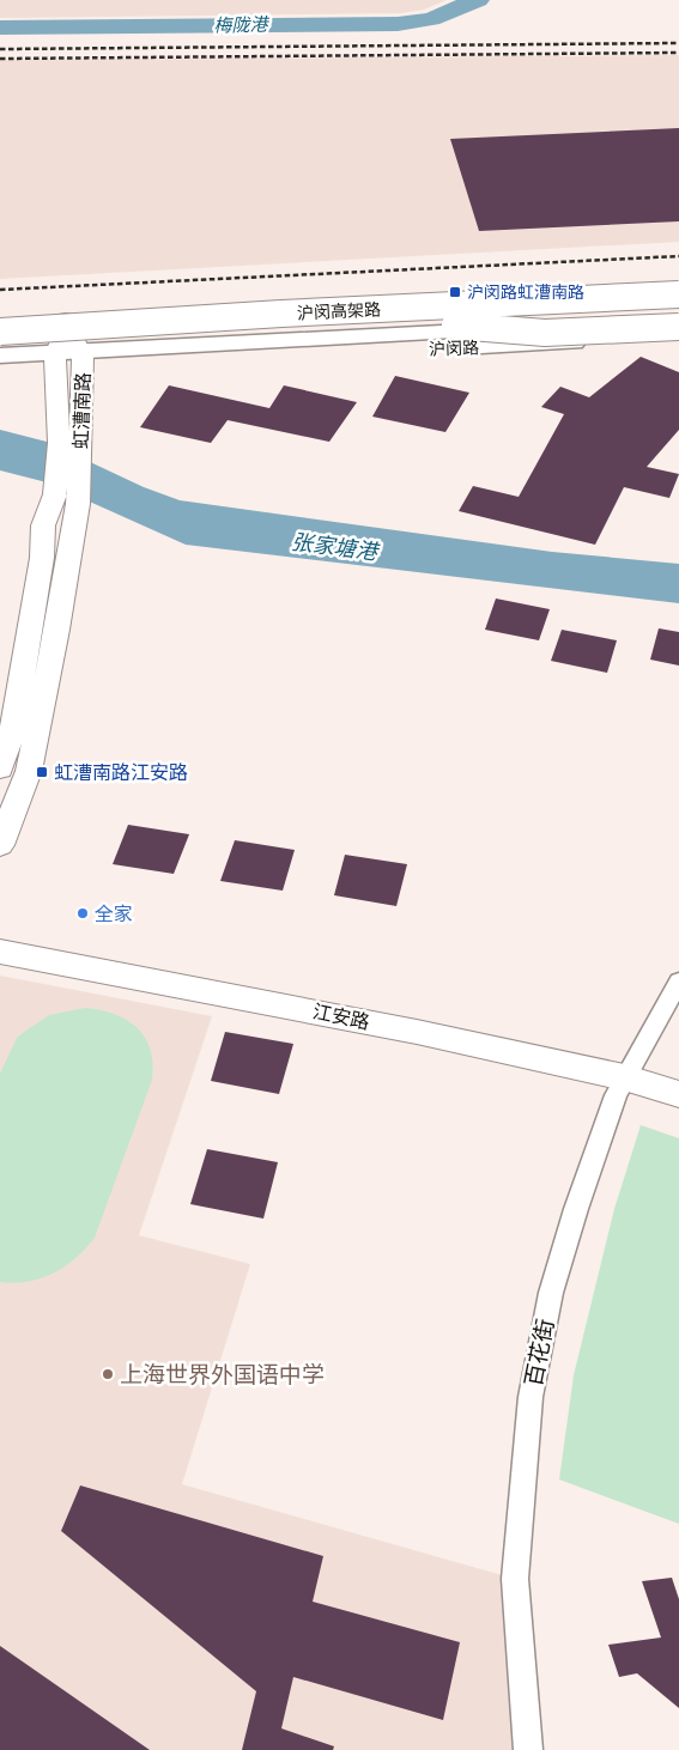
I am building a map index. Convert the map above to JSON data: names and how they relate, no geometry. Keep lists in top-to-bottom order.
{
  "streets": {
    "highway": ["沪闵高架路"],
    "main road": ["沪闵路", "虹漕南路", "江安路"],
    "street": ["百花街"]
  },
  "crossings": [
    ["沪闵高架路", "沪闵路"],
    ["沪闵路", "虹漕南路"],
    ["江安路", "百花街"]
  ],
  "water": ["梅陇港", "张家塘港"],
  "places": {
    "transit": ["沪闵路虹漕南路", "虹漕南路江安路"],
    "other": ["全家", "上海世界外国语中学"]
  }
}
